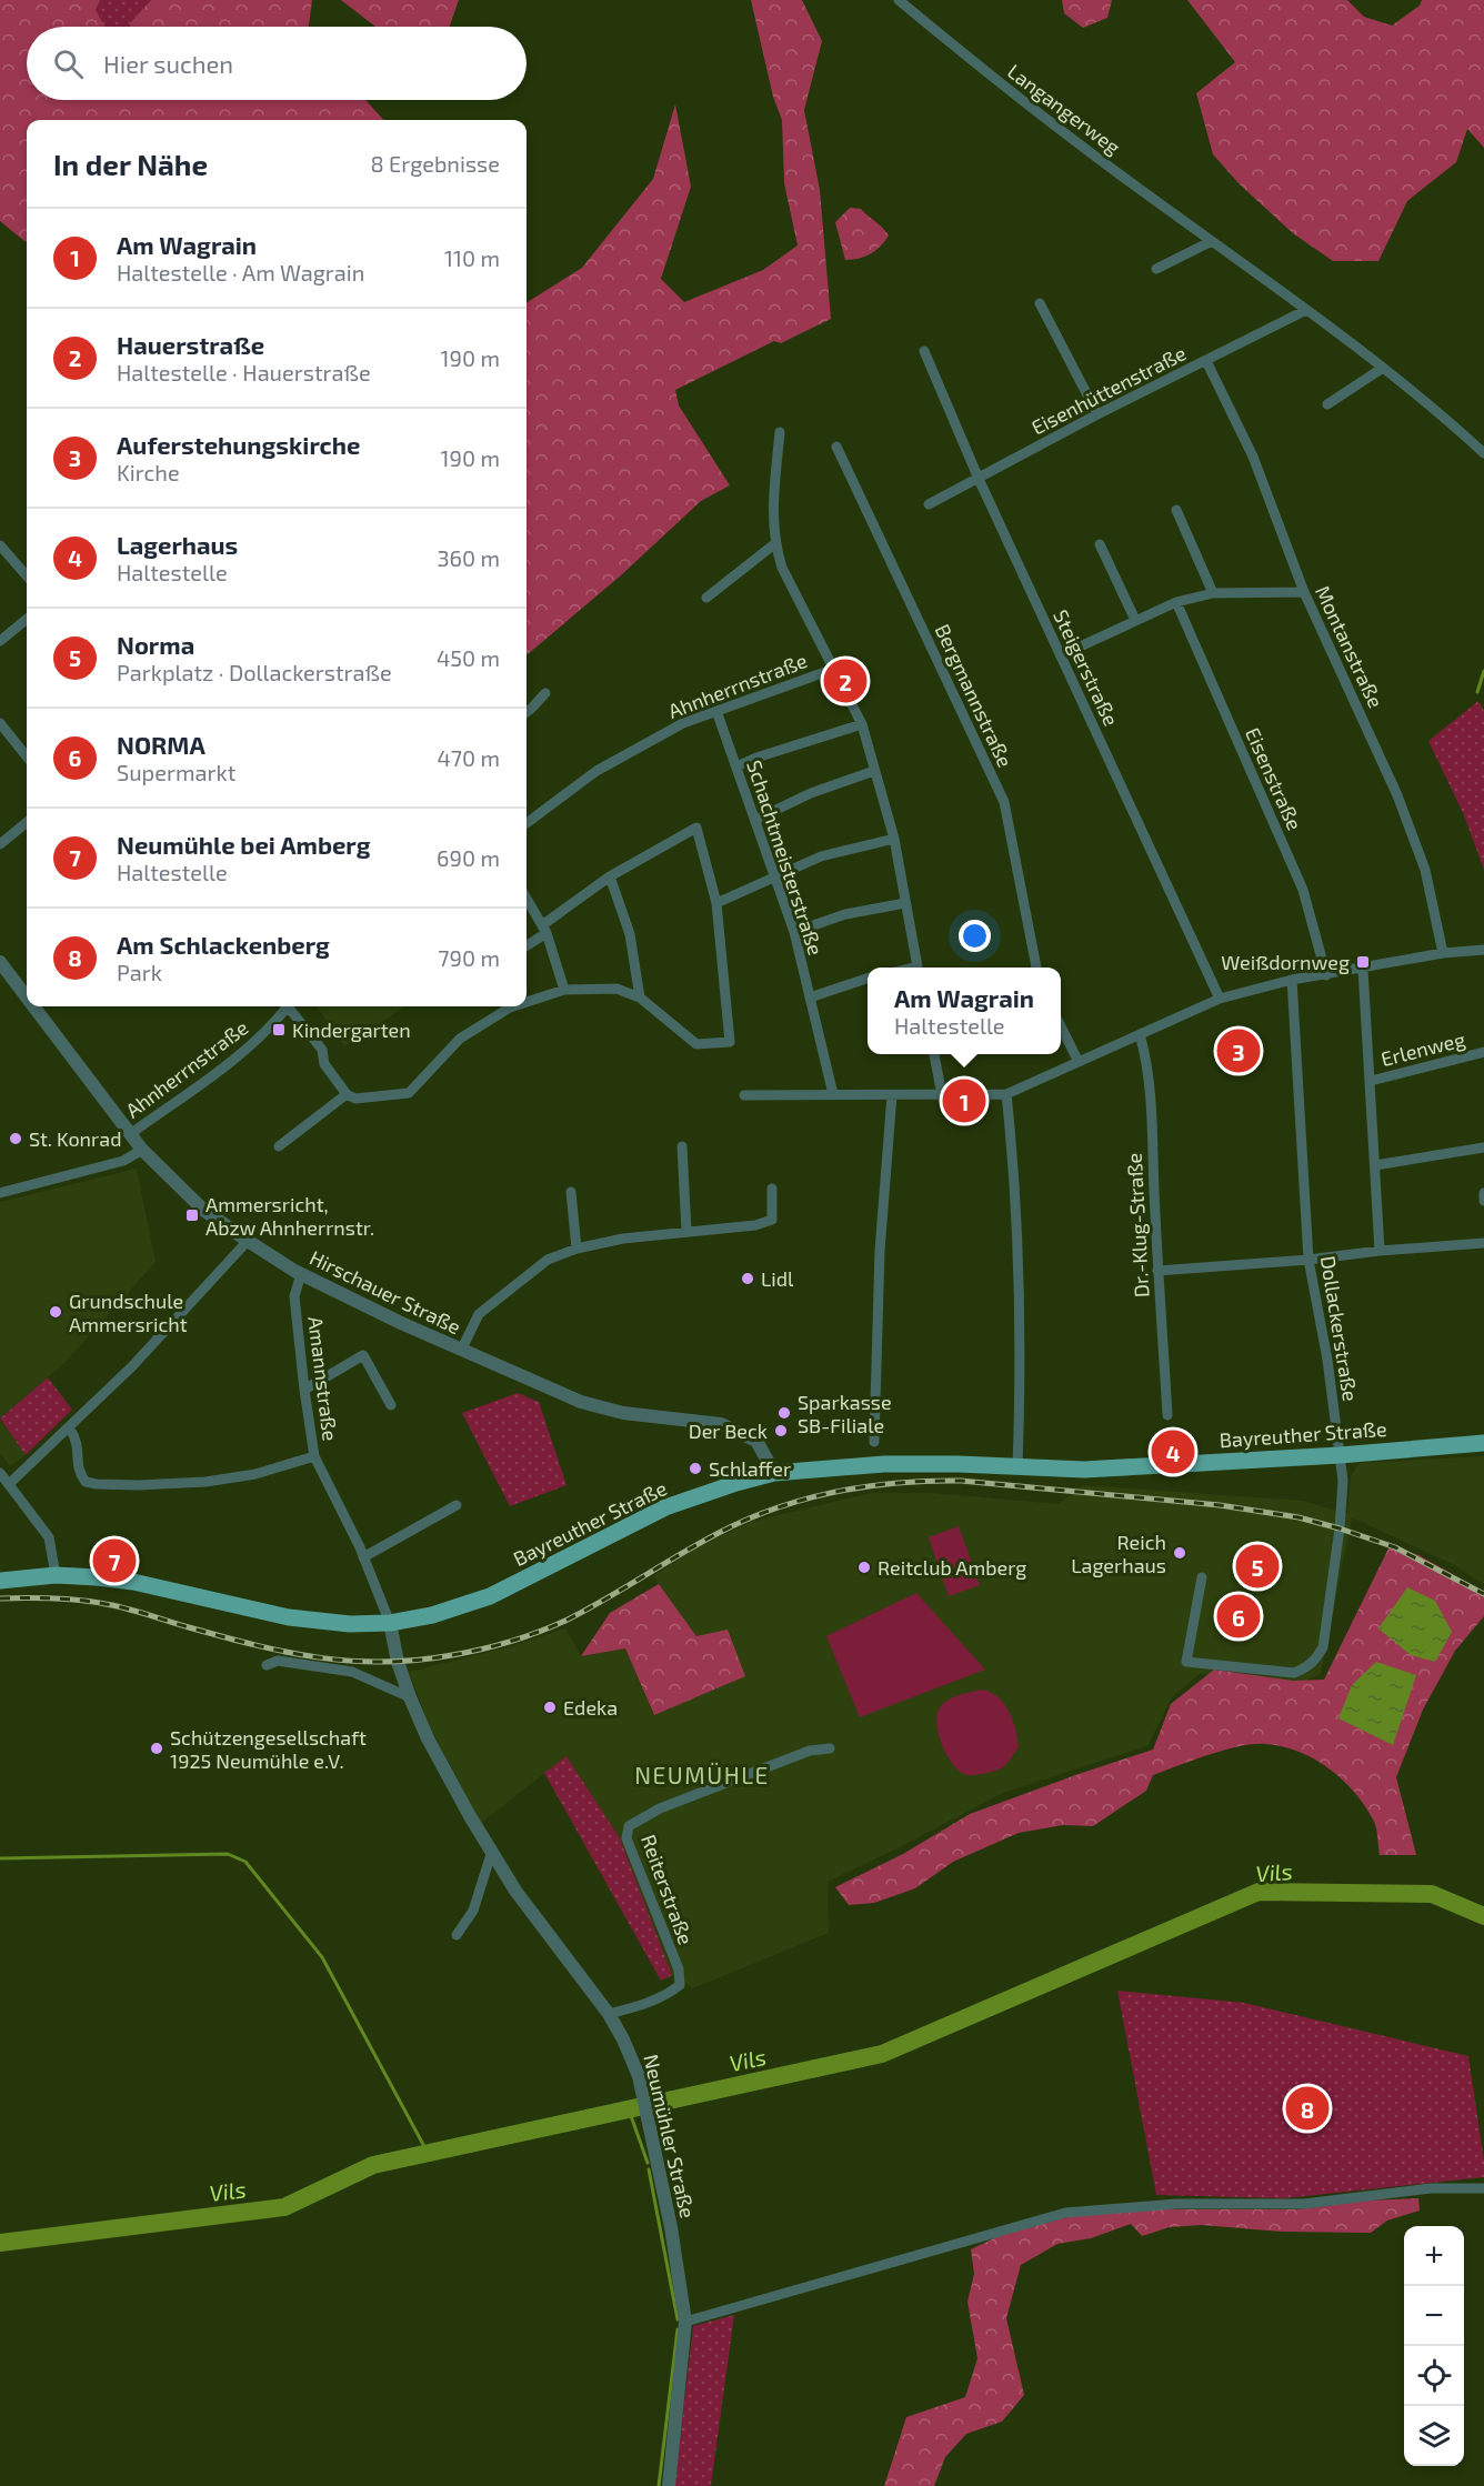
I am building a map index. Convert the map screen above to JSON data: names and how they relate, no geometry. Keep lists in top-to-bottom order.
{
  "streets": {
    "main road": ["Bayreuther Straße"],
    "street": [
      "Langangerweg",
      "Eisenhüttenstraße",
      "Montanstraße",
      "Steigerstraße",
      "Ahnherrnstraße",
      "Bergmannstraße",
      "Eisenstraße",
      "Schachtmeisterstraße",
      "Erlenweg",
      "Dr.-Klug-Straße",
      "Hirschauer Straße",
      "Dollackerstraße",
      "Amannstraße",
      "Reiterstraße",
      "Neumühler Straße"
    ]
  },
  "crossings": [
    ["Langangerweg", "Eisenhüttenstraße"],
    ["Eisenhüttenstraße", "Montanstraße"],
    ["Eisenhüttenstraße", "Steigerstraße"],
    ["Ahnherrnstraße", "Schachtmeisterstraße"],
    ["Ahnherrnstraße", "Hirschauer Straße"],
    ["Hirschauer Straße", "Amannstraße"],
    ["Hirschauer Straße", "Bayreuther Straße"],
    ["Dollackerstraße", "Bayreuther Straße"],
    ["Amannstraße", "Bayreuther Straße"],
    ["Amannstraße", "Neumühler Straße"],
    ["Bayreuther Straße", "Neumühler Straße"],
    ["Reiterstraße", "Neumühler Straße"]
  ],
  "districts": ["NEUMÜHLE"],
  "water": ["Vils"],
  "places": {
    "transit": ["Weißdornweg", "Kindergarten", "Ammersricht, Abzw Ahnherrnstr."],
    "other": [
      "St. Konrad",
      "Lidl",
      "Grundschule Ammersricht",
      "Sparkasse SB-Filiale",
      "Der Beck",
      "Schlaffer",
      "Reich Lagerhaus",
      "Reitclub Amberg",
      "Edeka",
      "Schützengesellschaft 1925 Neumühle e.V."
    ]
  },
  "page": {
    "search": "Hier suchen",
    "heading": ["In der Nähe", "8 Ergebnisse"],
    "list": [
      {
        "mark": "1",
        "name": "Am Wagrain",
        "note": "Haltestelle · Am Wagrain",
        "value": "110 m"
      },
      {
        "mark": "2",
        "name": "Hauerstraße",
        "note": "Haltestelle · Hauerstraße",
        "value": "190 m"
      },
      {
        "mark": "3",
        "name": "Auferstehungskirche",
        "note": "Kirche",
        "value": "190 m"
      },
      {
        "mark": "4",
        "name": "Lagerhaus",
        "note": "Haltestelle",
        "value": "360 m"
      },
      {
        "mark": "5",
        "name": "Norma",
        "note": "Parkplatz · Dollackerstraße",
        "value": "450 m"
      },
      {
        "mark": "6",
        "name": "NORMA",
        "note": "Supermarkt",
        "value": "470 m"
      },
      {
        "mark": "7",
        "name": "Neumühle bei Amberg",
        "note": "Haltestelle",
        "value": "690 m"
      },
      {
        "mark": "8",
        "name": "Am Schlackenberg",
        "note": "Park",
        "value": "790 m"
      }
    ],
    "pins": [
      "2",
      "3",
      "1",
      "4",
      "7",
      "5",
      "6",
      "8"
    ],
    "popup": ["Am Wagrain", "Haltestelle"],
    "map_buttons": ["+", "−"]
  }
}
